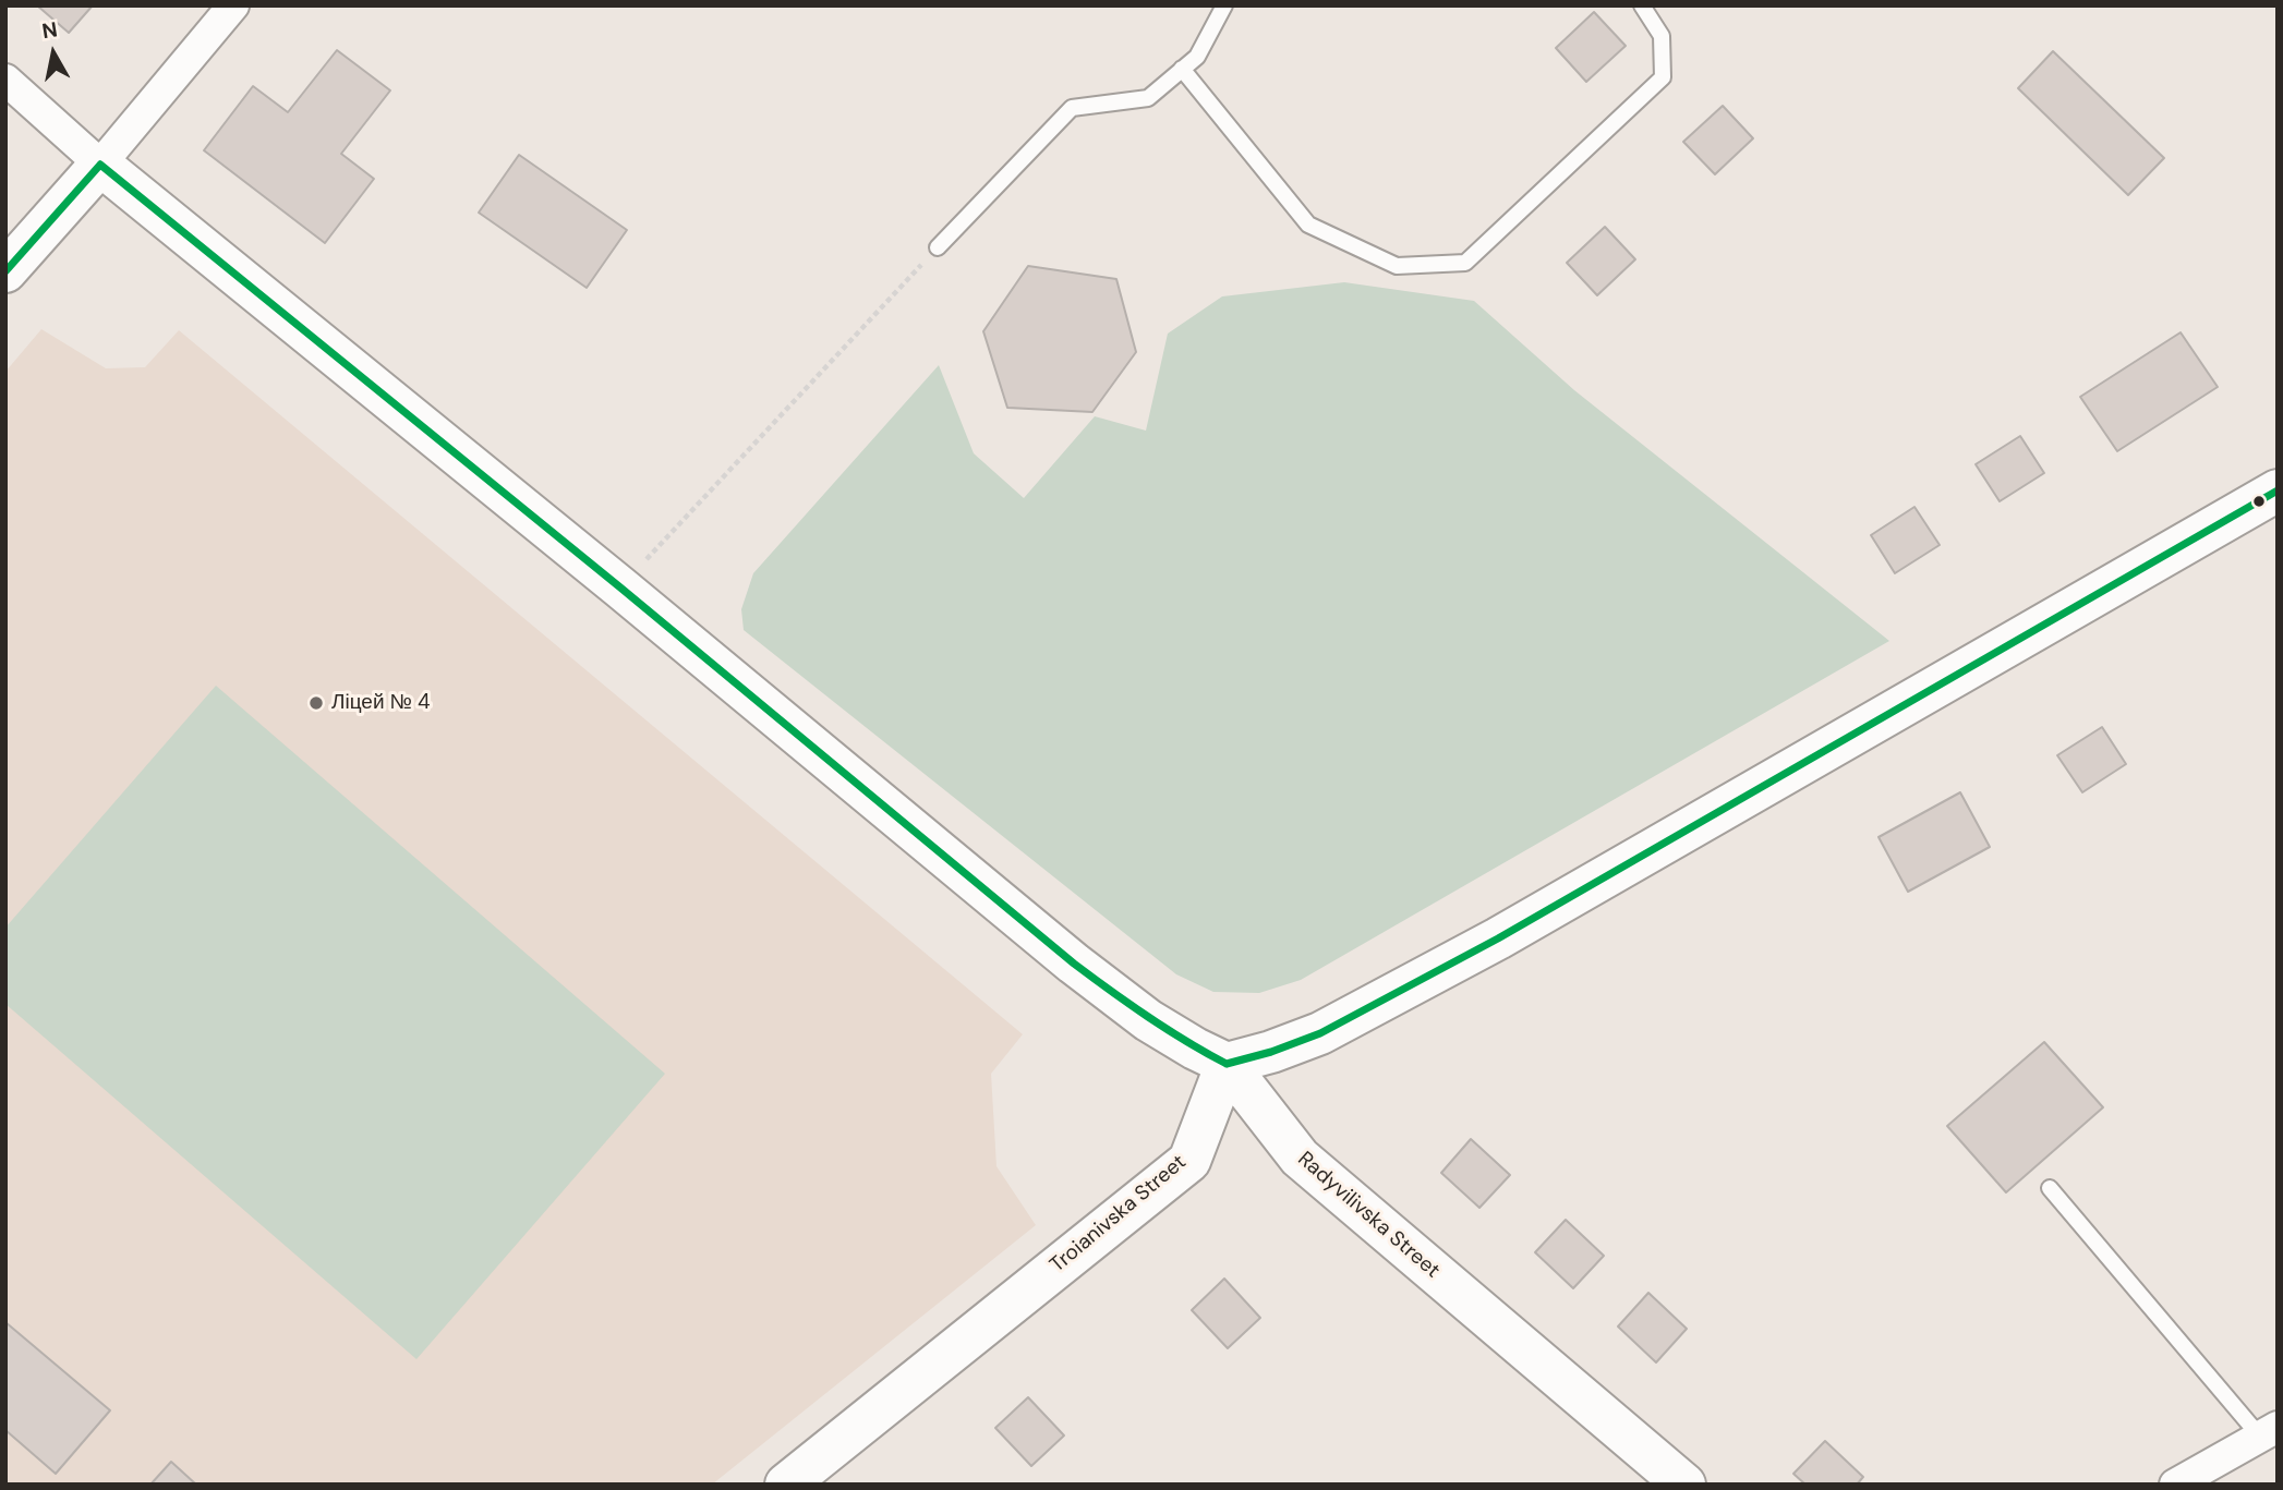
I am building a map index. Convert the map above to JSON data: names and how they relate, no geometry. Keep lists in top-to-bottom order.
{
  "streets": {
    "street": ["Troianivska Street", "Radyvilivska Street"]
  },
  "crossings": [
    ["Troianivska Street", "Radyvilivska Street"]
  ],
  "places": ["Ліцей № 4"],
  "north": "top"
}
